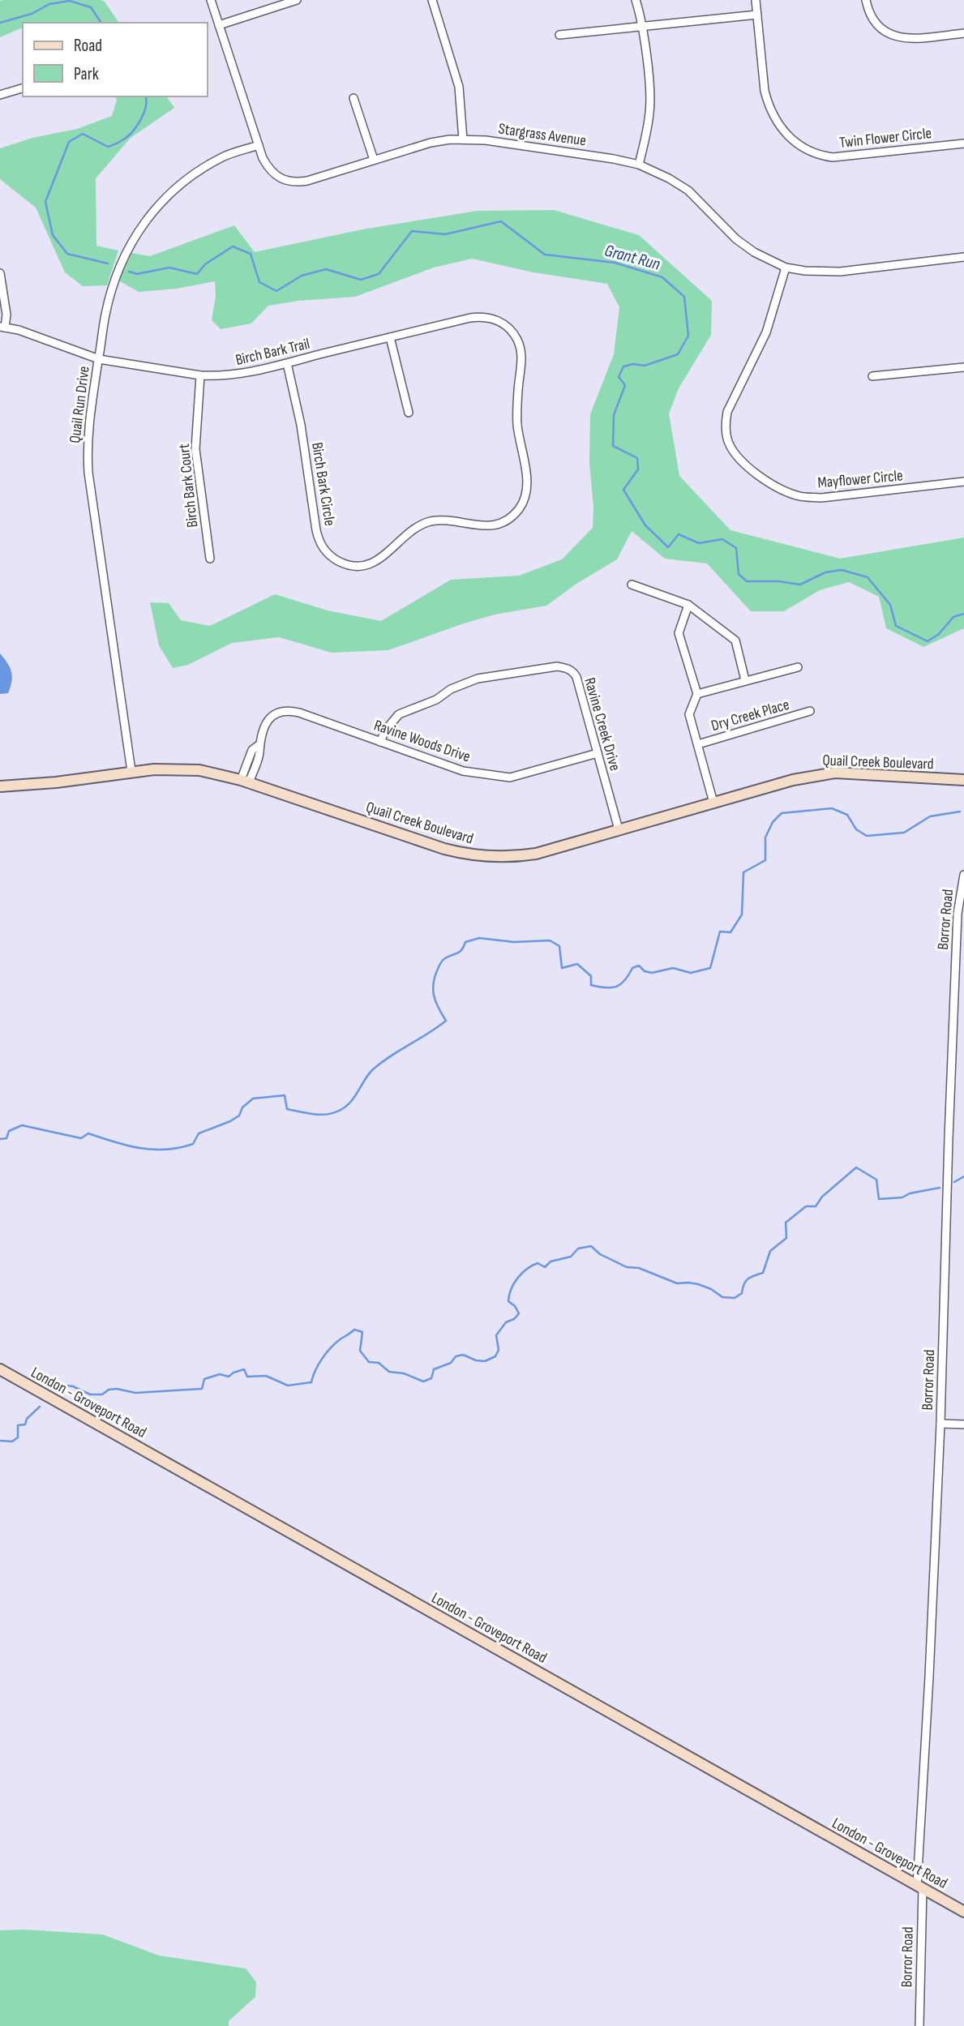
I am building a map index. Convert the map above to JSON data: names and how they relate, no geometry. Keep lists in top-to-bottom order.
{
  "streets": {
    "main road": ["Quail Creek Boulevard", "London - Groveport Road"],
    "street": [
      "Stargrass Avenue",
      "Twin Flower Circle",
      "Birch Bark Trail",
      "Quail Run Drive",
      "Mayflower Circle",
      "Birch Bark Circle",
      "Birch Bark Court",
      "Dry Creek Place",
      "Ravine Creek Drive",
      "Ravine Woods Drive",
      "Borror Road"
    ]
  },
  "crossings": [
    ["Stargrass Avenue", "Quail Run Drive"],
    ["Stargrass Avenue", "Mayflower Circle"],
    ["Birch Bark Trail", "Quail Run Drive"],
    ["Birch Bark Trail", "Birch Bark Circle"],
    ["Birch Bark Trail", "Birch Bark Court"],
    ["Quail Run Drive", "Quail Creek Boulevard"],
    ["Ravine Creek Drive", "Ravine Woods Drive"],
    ["Ravine Creek Drive", "Quail Creek Boulevard"],
    ["Ravine Woods Drive", "Quail Creek Boulevard"],
    ["Borror Road", "London - Groveport Road"]
  ],
  "water": ["Grant Run"],
  "legend": ["Road", "Park"]
}
